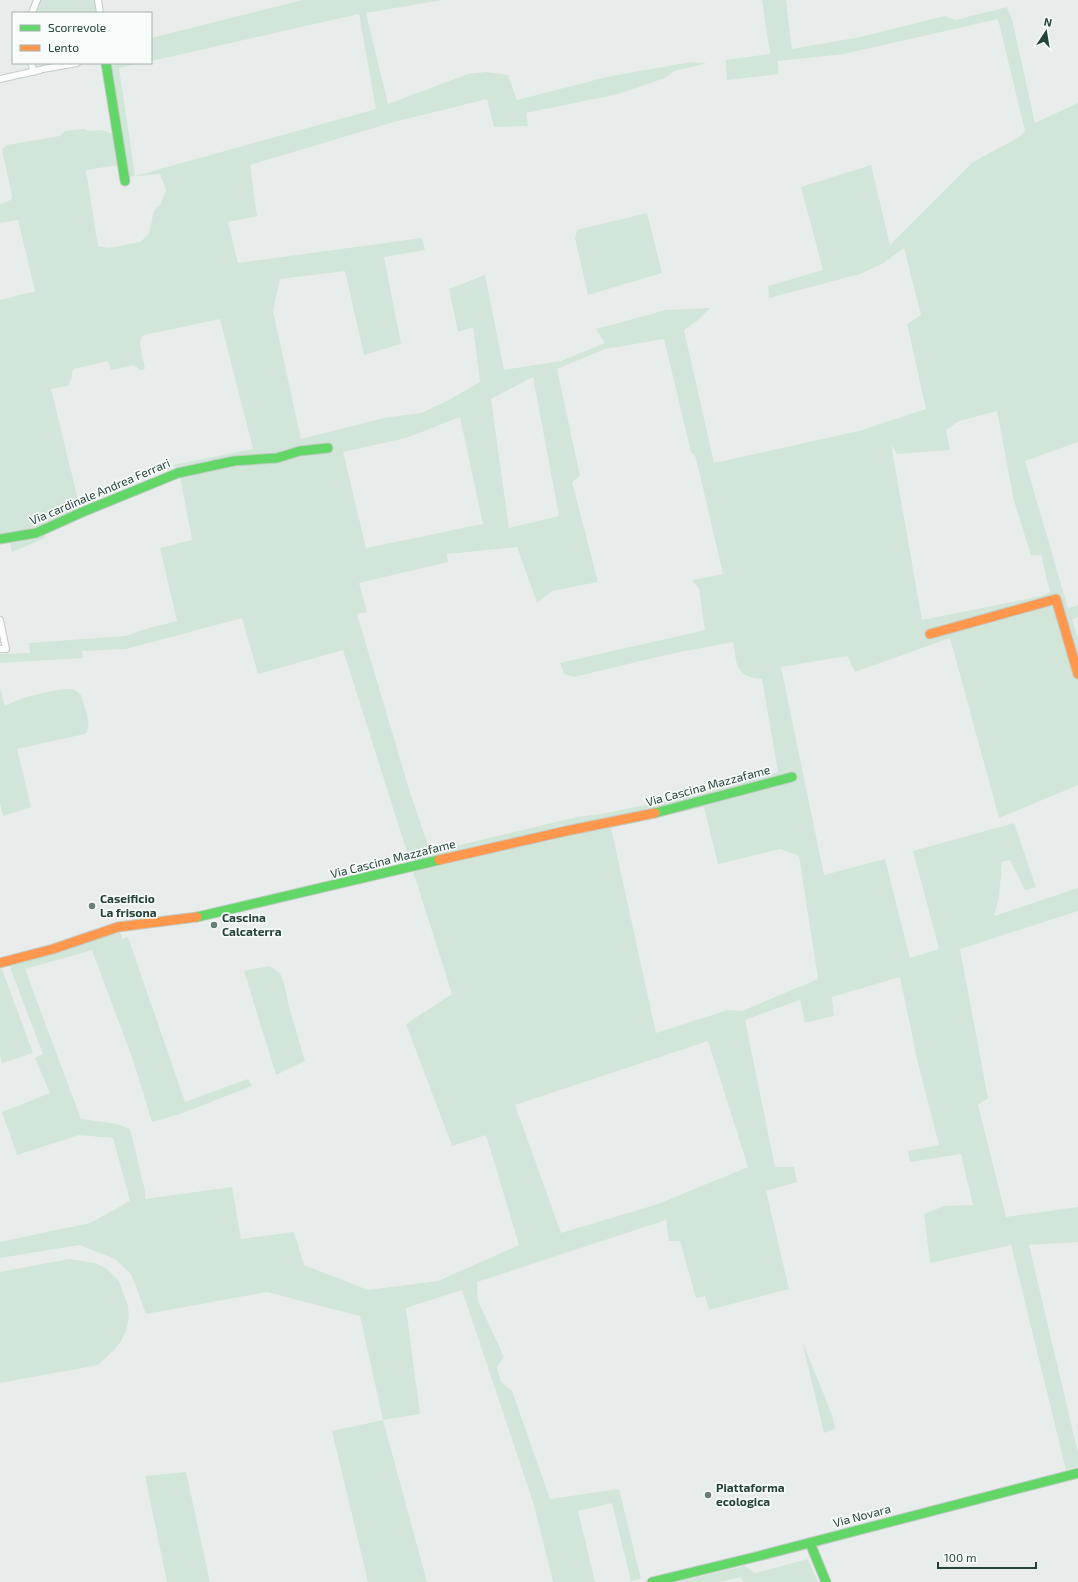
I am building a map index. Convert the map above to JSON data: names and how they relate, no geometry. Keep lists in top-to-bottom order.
{
  "streets": {
    "street": ["Via cardinale Andrea Ferrari", "Via Cascina Mazzafame", "Via Novara"]
  },
  "places": ["Caseificio La frisona", "Cascina Calcaterra", "Piattaforma ecologica"],
  "legend": ["Scorrevole", "Lento"],
  "scale_bar": "100 m",
  "north": "top"
}
